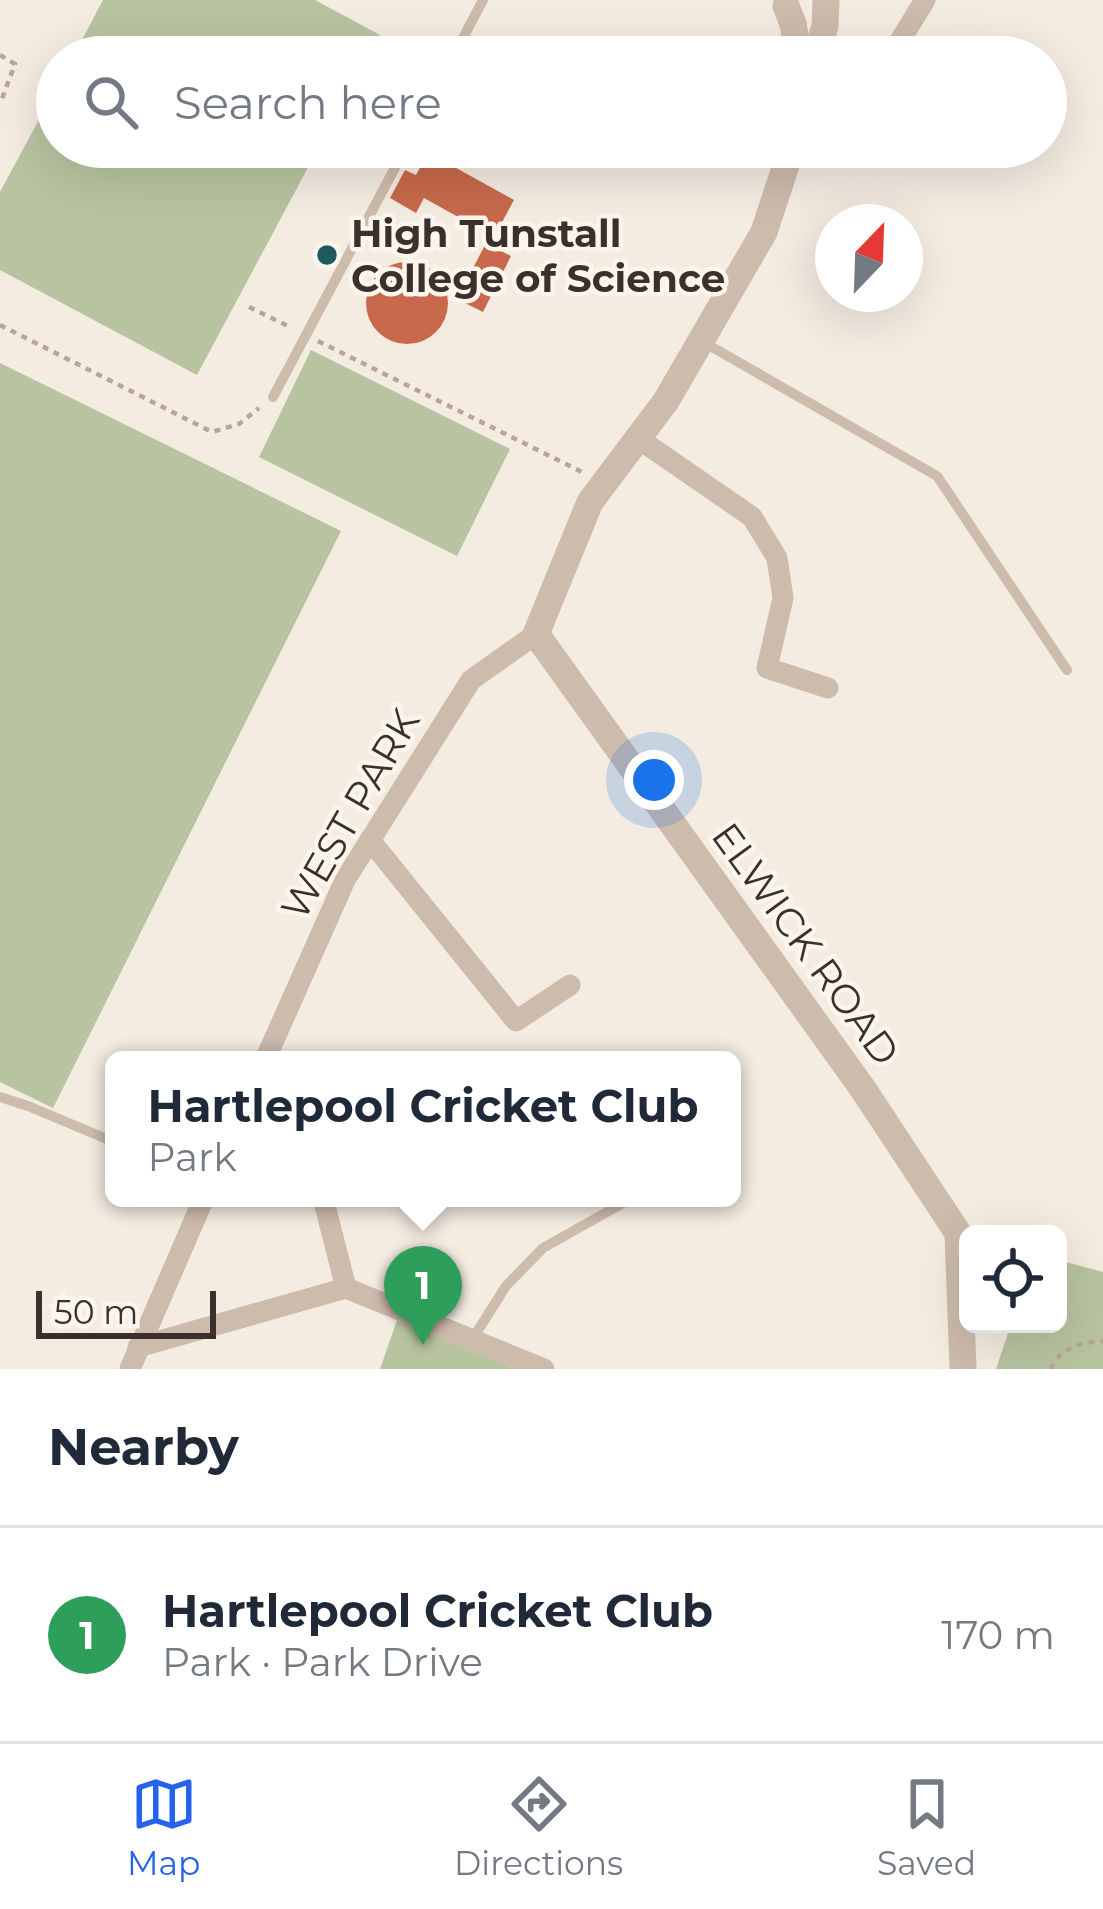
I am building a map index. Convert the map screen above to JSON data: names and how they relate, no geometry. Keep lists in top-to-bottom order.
{
  "streets": {
    "street": ["WEST PARK", "ELWICK ROAD"]
  },
  "crossings": [
    ["WEST PARK", "ELWICK ROAD"]
  ],
  "places": ["High Tunstall College of Science"],
  "scale_bar": "50 m",
  "north": "top right",
  "page": {
    "search": "Search here",
    "popup": ["Hartlepool Cricket Club", "Park"],
    "pins": "1",
    "scale": "50 m",
    "heading": "Nearby",
    "list": [
      {
        "mark": "1",
        "name": "Hartlepool Cricket Club",
        "note": "Park · Park Drive",
        "value": "170 m"
      }
    ],
    "nav": ["Map", "Directions", "Saved"]
  }
}
